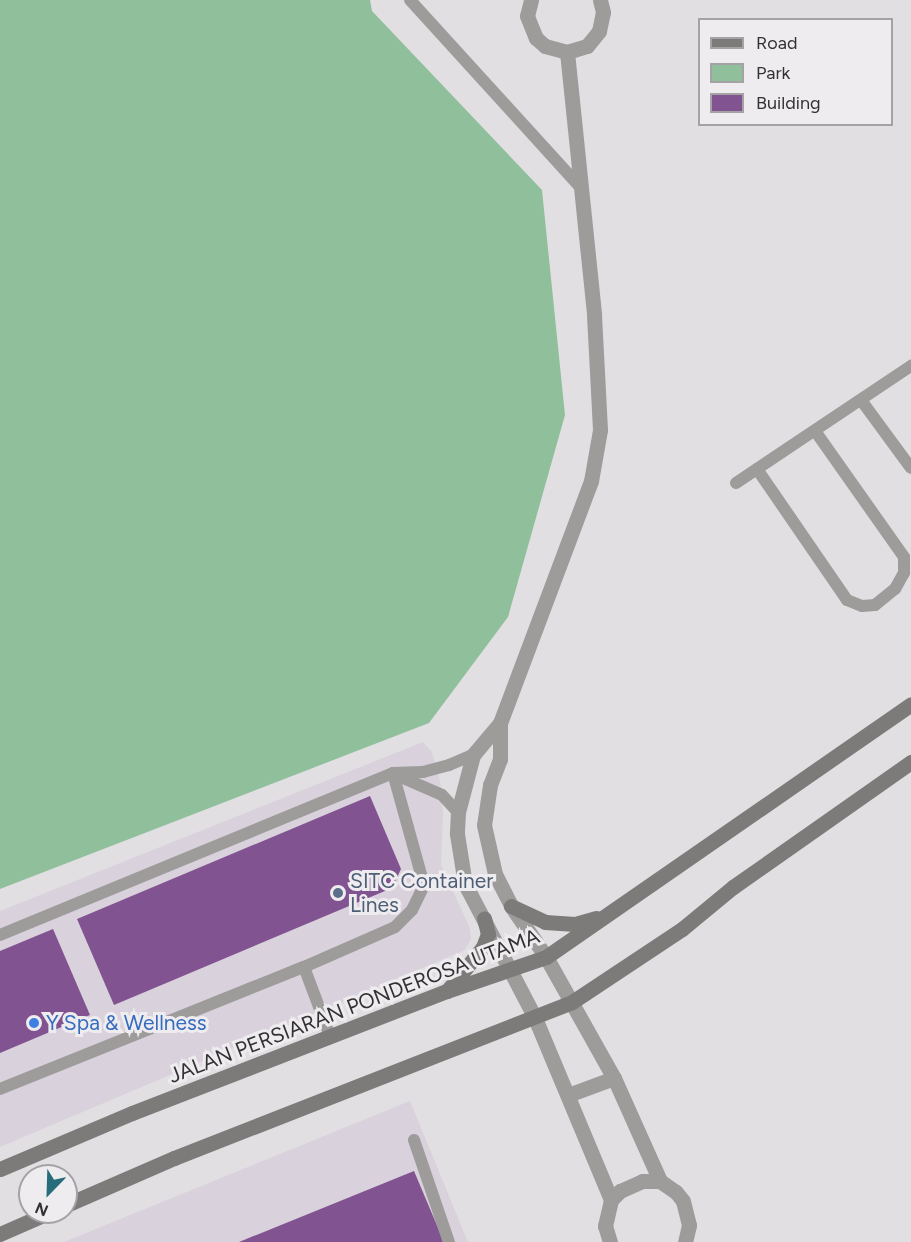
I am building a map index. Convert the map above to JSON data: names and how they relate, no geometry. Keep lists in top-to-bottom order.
{
  "streets": {
    "main road": ["JALAN PERSIARAN PONDEROSA UTAMA"]
  },
  "places": ["SITC Container Lines", "Y Spa & Wellness"],
  "legend": ["Road", "Park", "Building"],
  "north": "bottom left"
}
